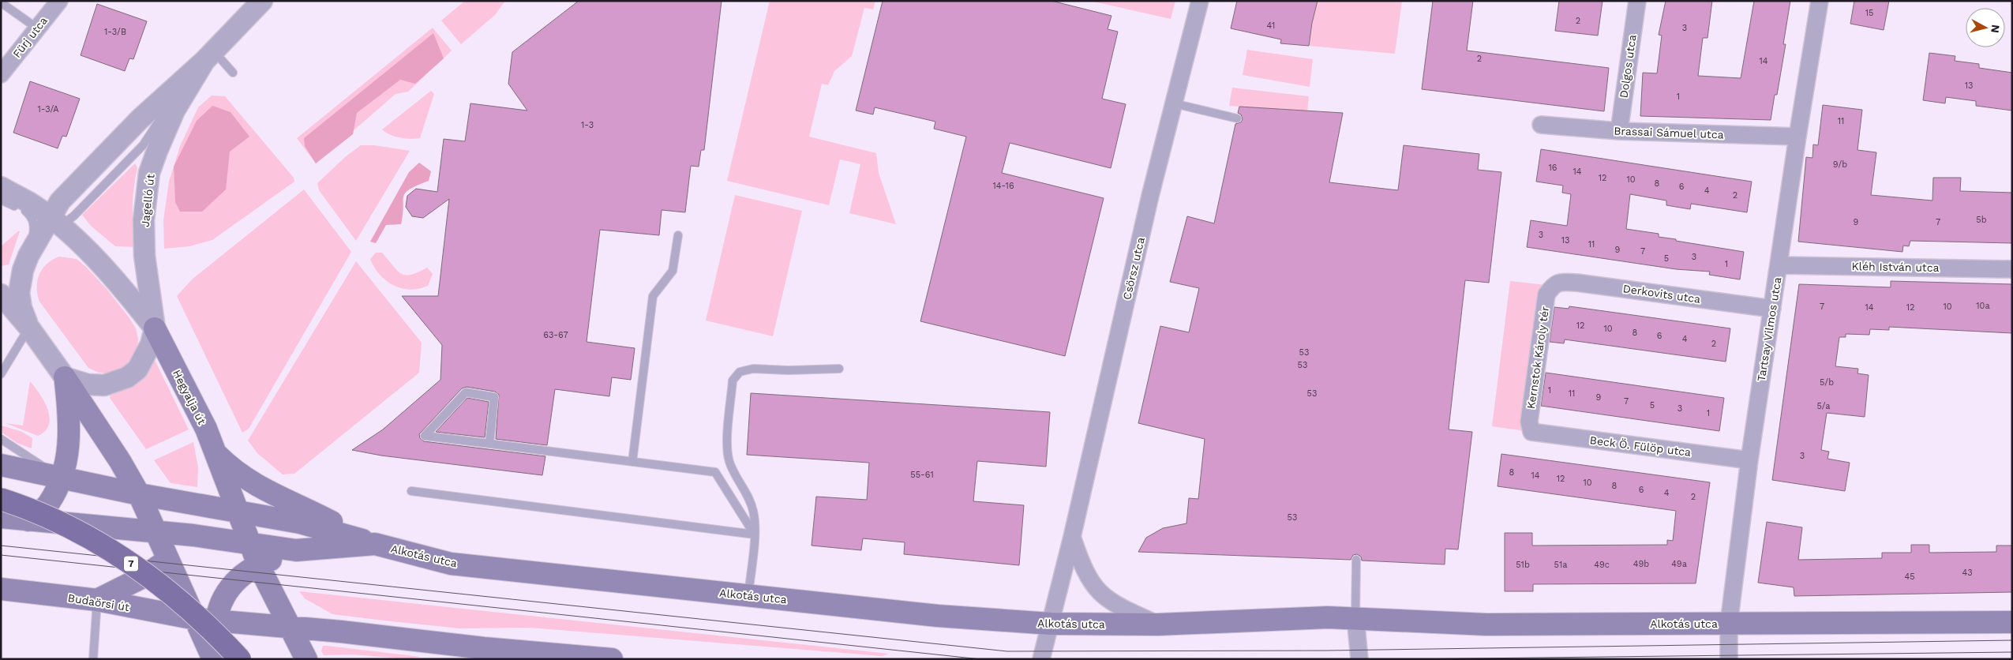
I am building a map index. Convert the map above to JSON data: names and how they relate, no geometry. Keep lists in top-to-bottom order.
{
  "streets": {
    "main road": [
      "Hegyalja út",
      "Alkotás utca",
      "7",
      "Budaörsi út"
    ],
    "street": [
      "Fürj utca",
      "Dolgos utca",
      "Brassai Sámuel utca",
      "Jagelló út",
      "Kléh István utca",
      "Csörsz utca",
      "Derkovits utca",
      "Tartsay Vilmos utca",
      "Kernstok Károly tér",
      "Beck Ö. Fülöp utca"
    ]
  },
  "crossings": [
    ["Dolgos utca", "Brassai Sámuel utca"],
    ["Brassai Sámuel utca", "Tartsay Vilmos utca"],
    ["Jagelló út", "Hegyalja út"],
    ["Kléh István utca", "Tartsay Vilmos utca"],
    ["Csörsz utca", "Alkotás utca"],
    ["Derkovits utca", "Tartsay Vilmos utca"],
    ["Derkovits utca", "Kernstok Károly tér"],
    ["Tartsay Vilmos utca", "Beck Ö. Fülöp utca"],
    ["Tartsay Vilmos utca", "Alkotás utca"],
    ["Kernstok Károly tér", "Beck Ö. Fülöp utca"],
    ["Hegyalja út", "Alkotás utca"]
  ],
  "house_numbers": [
    "15",
    "2",
    "41",
    "3",
    "1-3/B",
    "2",
    "14",
    "13",
    "1",
    "1-3/A",
    "11",
    "1-3",
    "9/b",
    "16",
    "14",
    "12",
    "10",
    "8",
    "14-16",
    "6",
    "4",
    "2",
    "5b",
    "9",
    "7",
    "3",
    "13",
    "11",
    "9",
    "7",
    "3",
    "5",
    "1",
    "10a",
    "7",
    "10",
    "14",
    "12",
    "12",
    "10",
    "8",
    "63-67",
    "6",
    "4",
    "2",
    "53",
    "53",
    "5/b",
    "1",
    "53",
    "11",
    "9",
    "7",
    "5",
    "5/a",
    "3",
    "1",
    "3",
    "8",
    "55-61",
    "14",
    "12",
    "10",
    "8",
    "6",
    "4",
    "2",
    "53",
    "49b",
    "49a",
    "51b",
    "51a",
    "49c",
    "43",
    "45"
  ],
  "north": "right"
}
